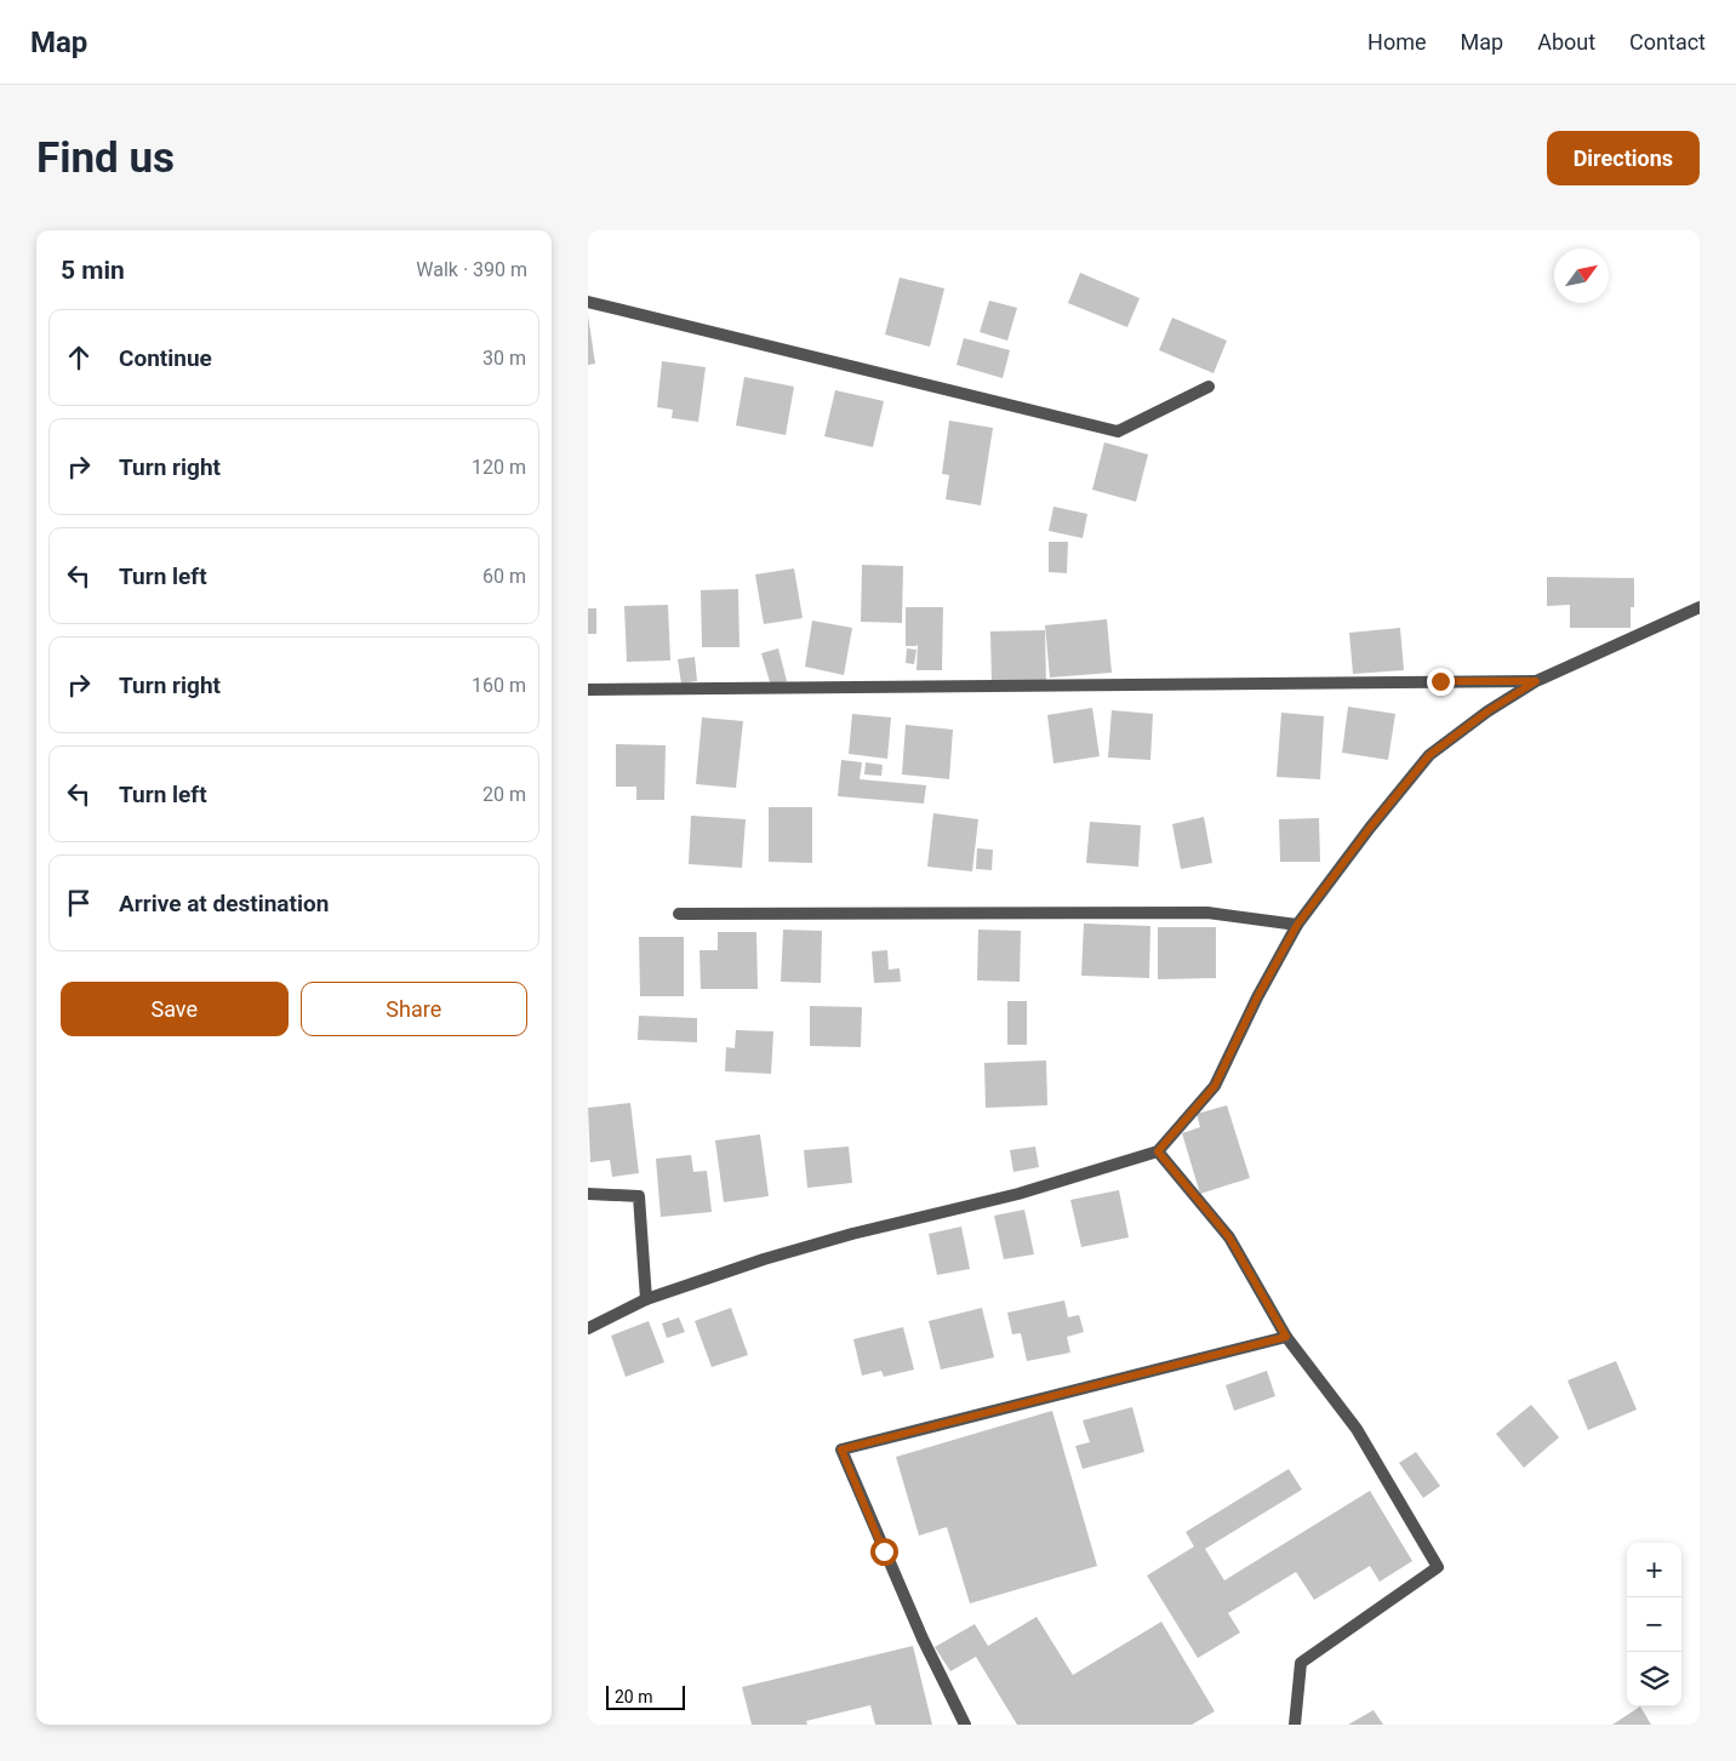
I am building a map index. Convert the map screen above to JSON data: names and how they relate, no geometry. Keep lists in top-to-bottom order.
{
  "scale_bar": "20 m",
  "north": "top right",
  "page": {
    "header": "Map",
    "nav": [
      "Home",
      "Map",
      "About",
      "Contact"
    ],
    "buttons": [
      "Directions",
      ["Save", "Share"]
    ],
    "title": "Find us",
    "heading": ["5 min", "Walk · 390 m"],
    "list": [
      ["Continue", "30 m"],
      ["Turn right", "120 m"],
      ["Turn left", "60 m"],
      ["Turn right", "160 m"],
      ["Turn left", "20 m"],
      "Arrive at destination"
    ],
    "map_buttons": ["+", "−"],
    "scale": "20 m"
  }
}
